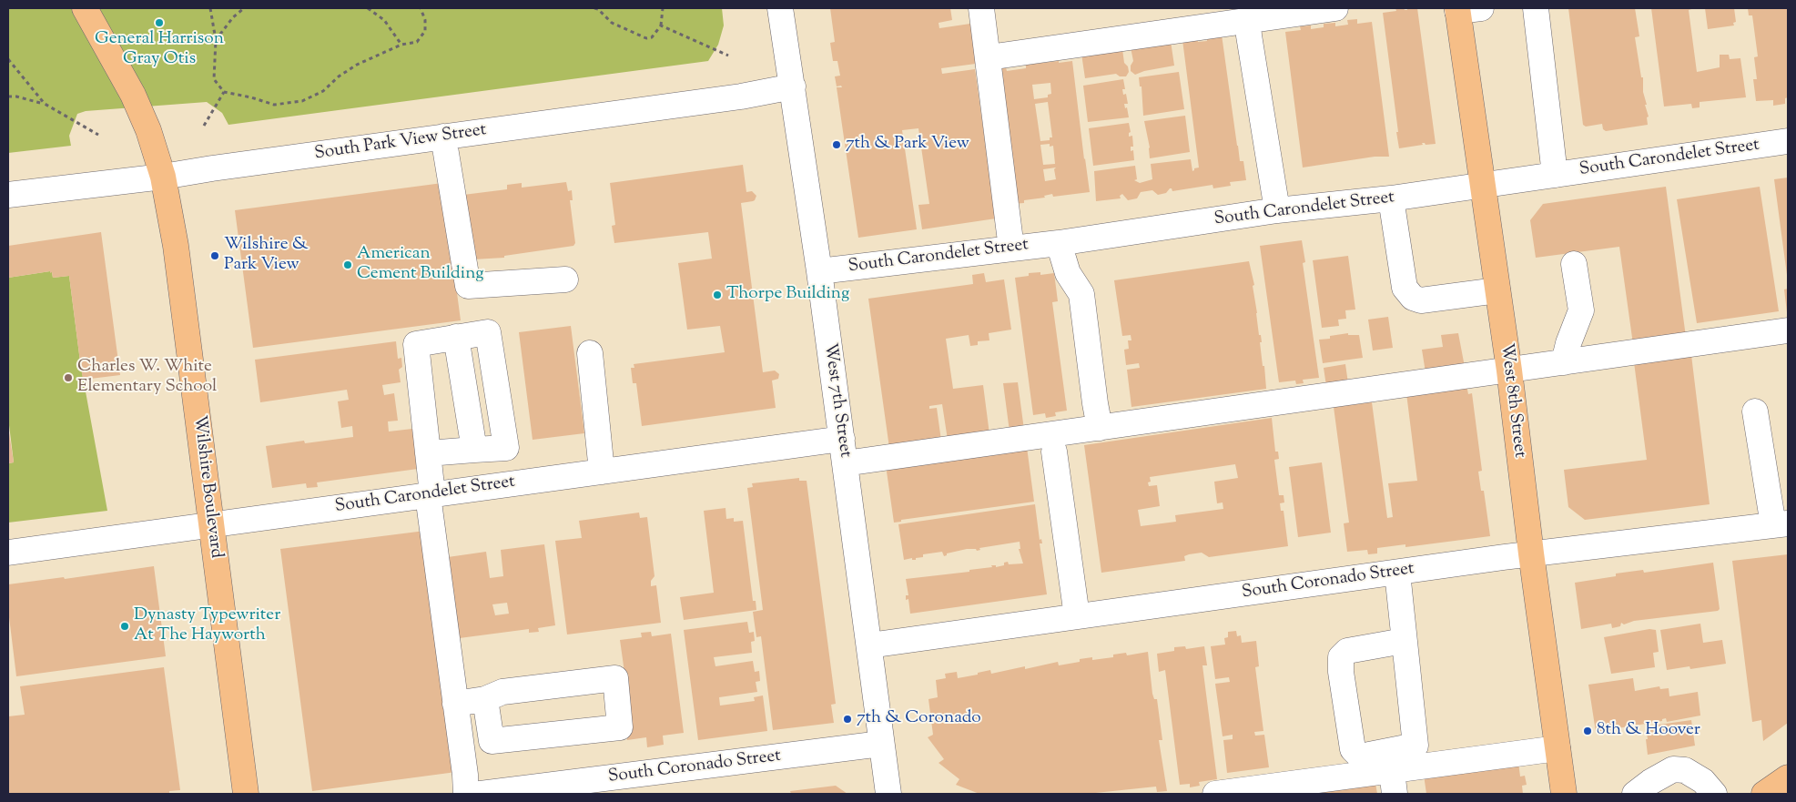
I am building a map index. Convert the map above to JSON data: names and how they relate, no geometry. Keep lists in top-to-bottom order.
{
  "streets": {
    "main road": ["West 8th Street", "Wilshire Boulevard"],
    "street": [
      "South Park View Street",
      "South Carondelet Street",
      "West 7th Street",
      "South Coronado Street"
    ]
  },
  "crossings": [
    ["South Park View Street", "West 7th Street"],
    ["South Park View Street", "Wilshire Boulevard"],
    ["South Carondelet Street", "West 7th Street"],
    ["South Carondelet Street", "West 8th Street"],
    ["South Carondelet Street", "Wilshire Boulevard"],
    ["West 7th Street", "South Coronado Street"],
    ["West 8th Street", "South Coronado Street"]
  ],
  "places": [
    "General Harrison Gray Otis",
    "7th & Park View",
    "Wilshire & Park View",
    "American Cement Building",
    "Thorpe Building",
    "Charles W. White Elementary School",
    "Dynasty Typewriter At The Hayworth",
    "7th & Coronado",
    "8th & Hoover"
  ]
}
